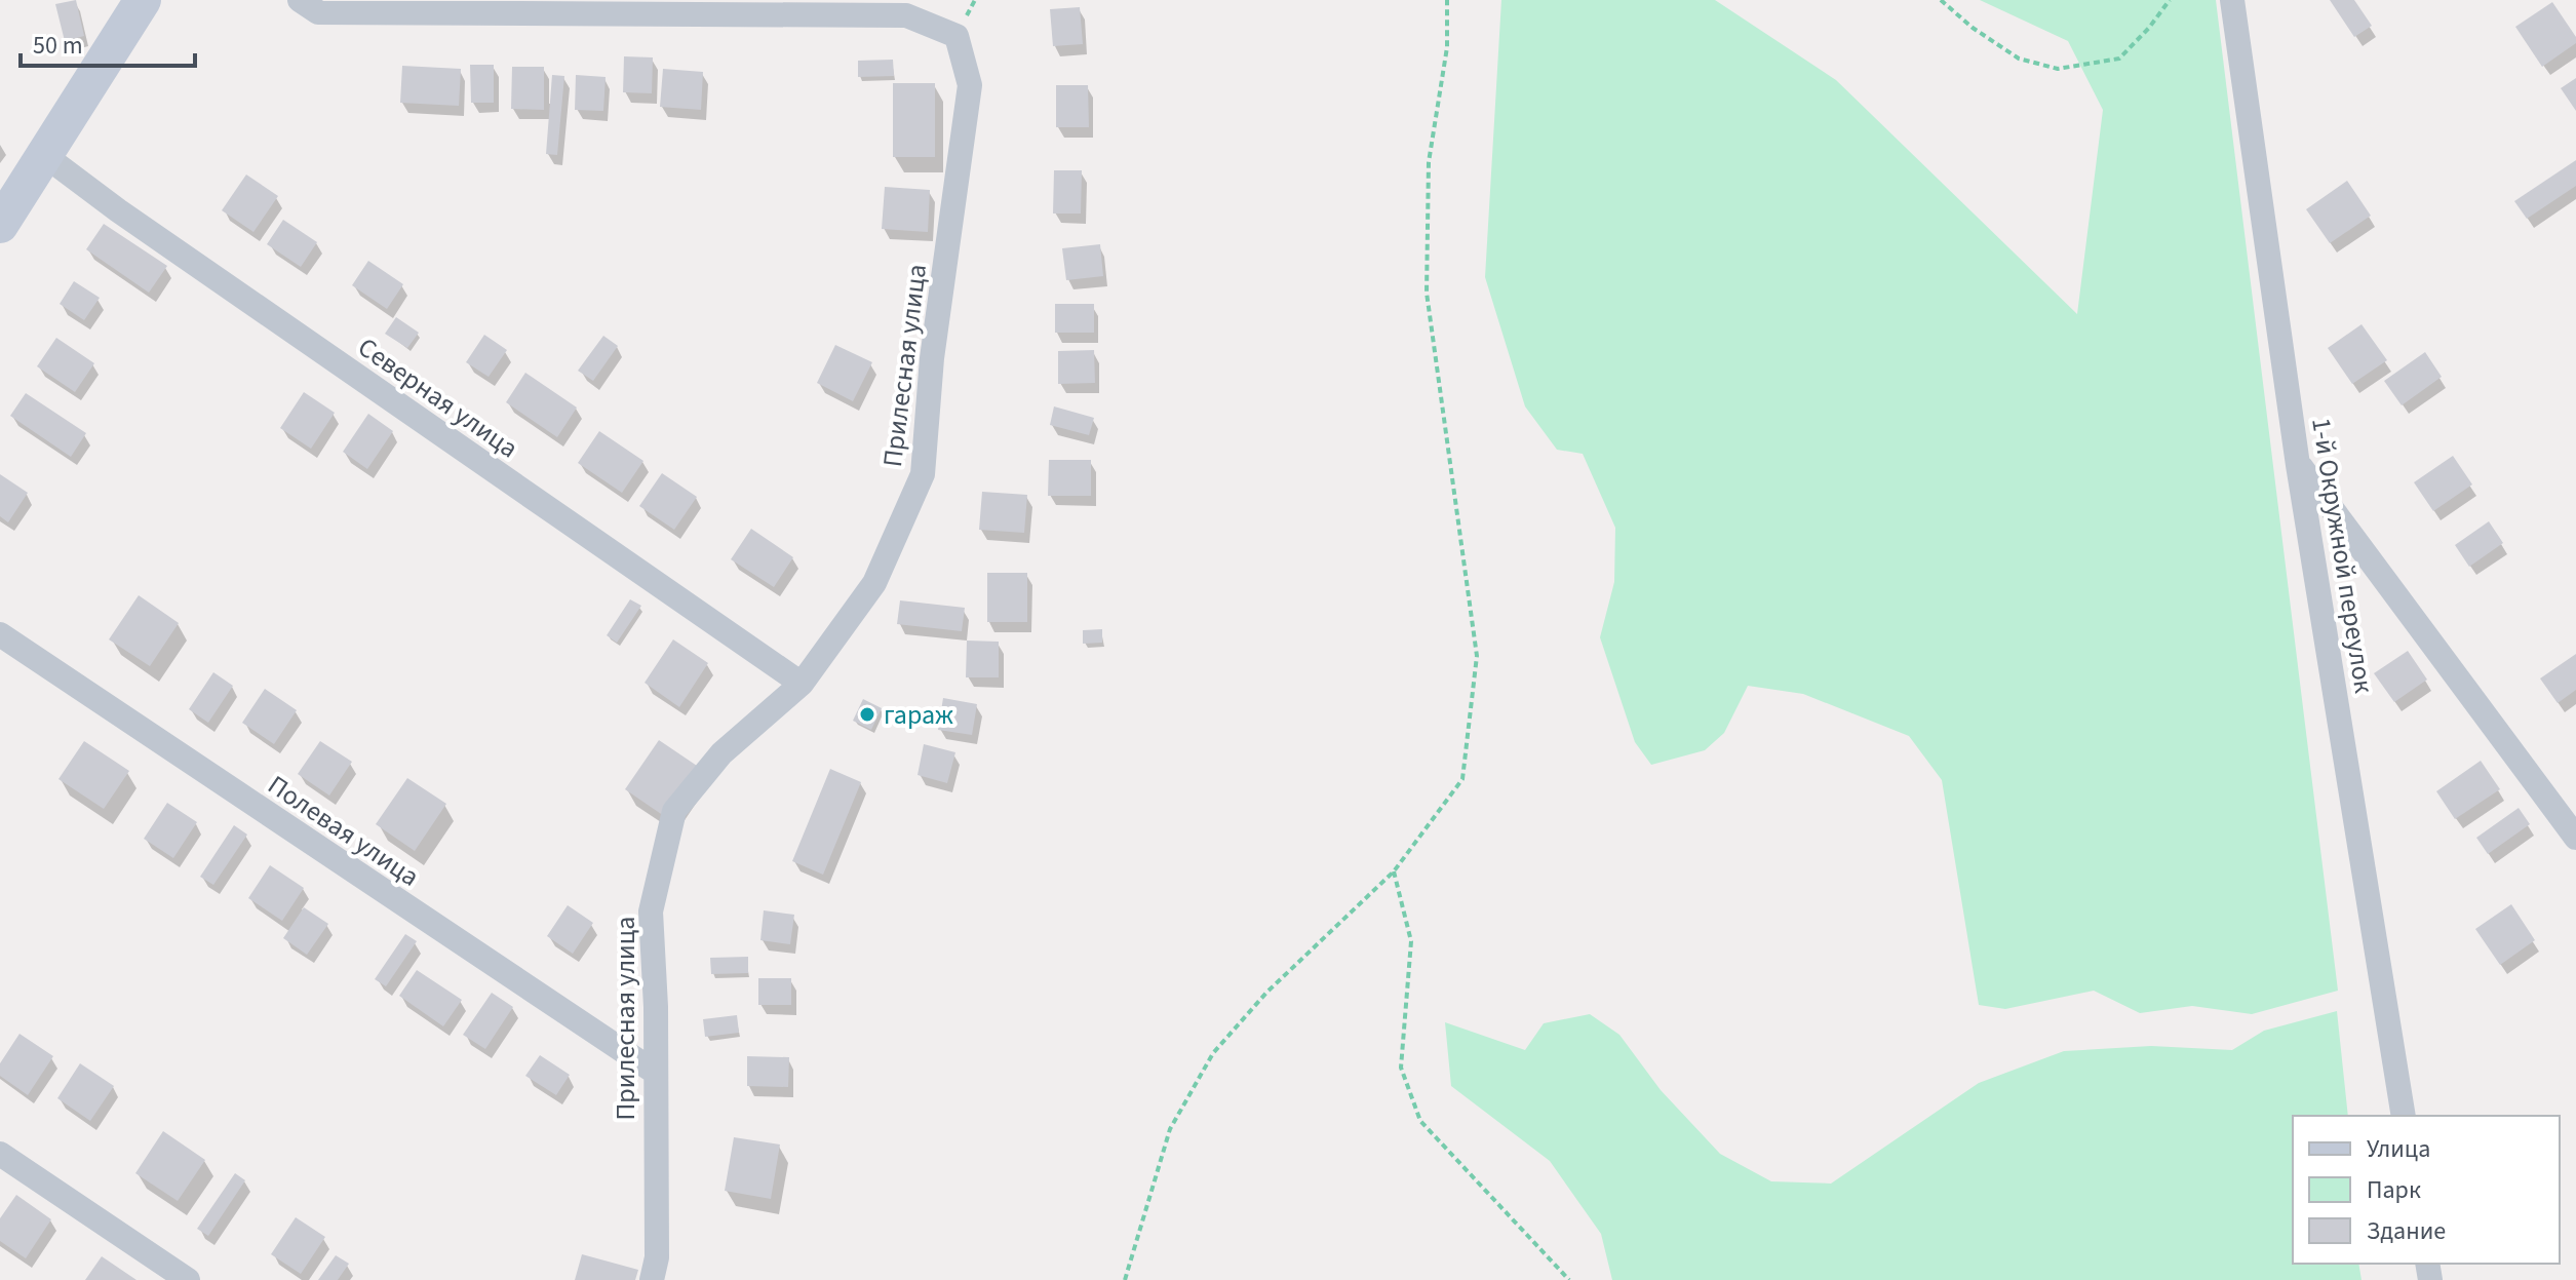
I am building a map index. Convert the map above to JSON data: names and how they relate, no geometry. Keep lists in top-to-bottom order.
{
  "streets": {
    "street": [
      "Прилесная улица",
      "Северная улица",
      "1-й Окружной переулок",
      "Полевая улица"
    ]
  },
  "crossings": [
    ["Прилесная улица", "Северная улица"],
    ["Прилесная улица", "Полевая улица"]
  ],
  "places": ["гараж"],
  "legend": ["Улица", "Парк", "Здание"],
  "scale_bar": "50 m"
}
